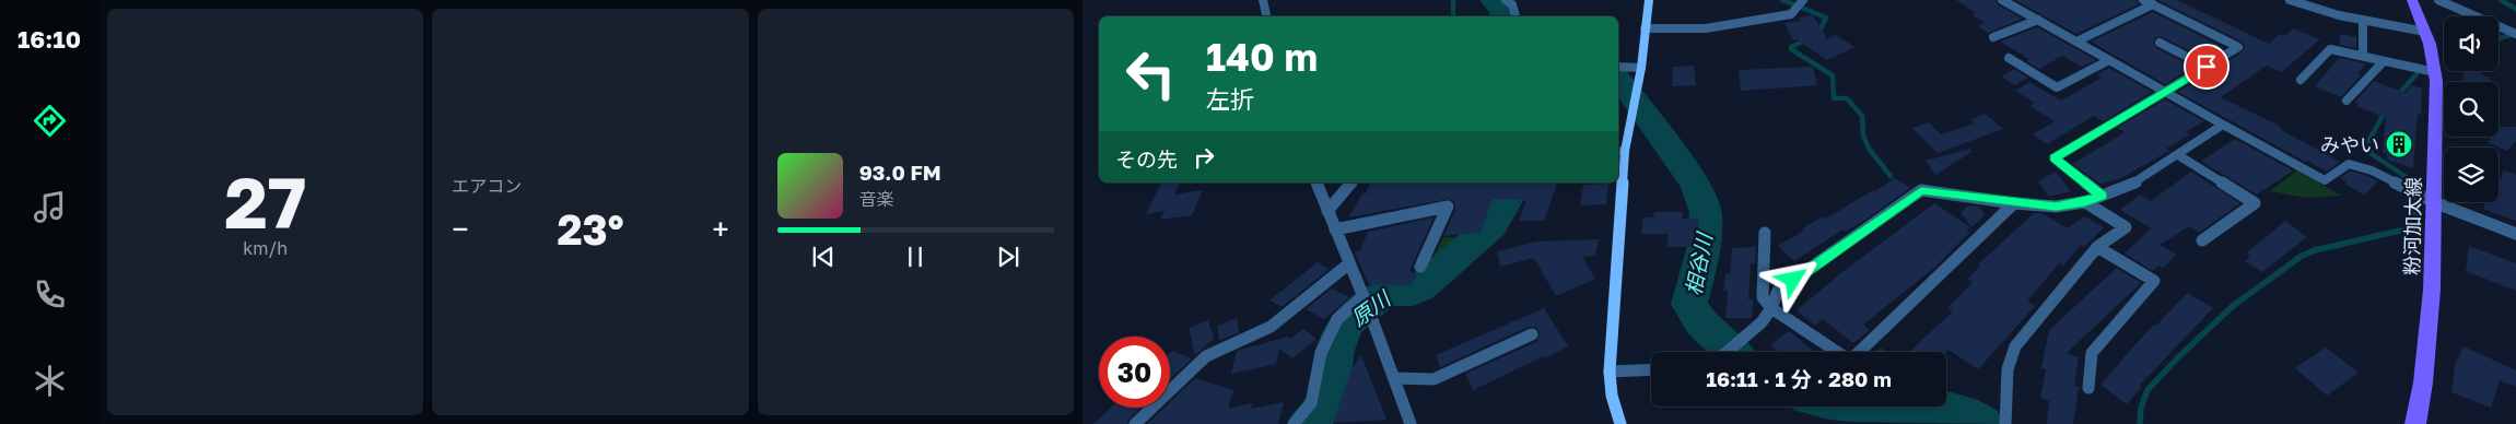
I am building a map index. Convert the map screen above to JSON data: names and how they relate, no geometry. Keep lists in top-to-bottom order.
{
  "streets": {
    "main road": ["粉河加太線"]
  },
  "water": ["相谷川", "原川"],
  "places": {
    "building": ["みやい"]
  },
  "page": {
    "tabs": "16:10",
    "tile": [
      ["27", "km/h"],
      "エアコン"
    ],
    "turn": ["140 m", "左折"],
    "then": "その先",
    "song": ["93.0 FM", "音楽"],
    "heat": ["−", "23°", "+"],
    "limit": "30",
    "trip": "16:11 · 1 分 · 280 m"
  }
}
